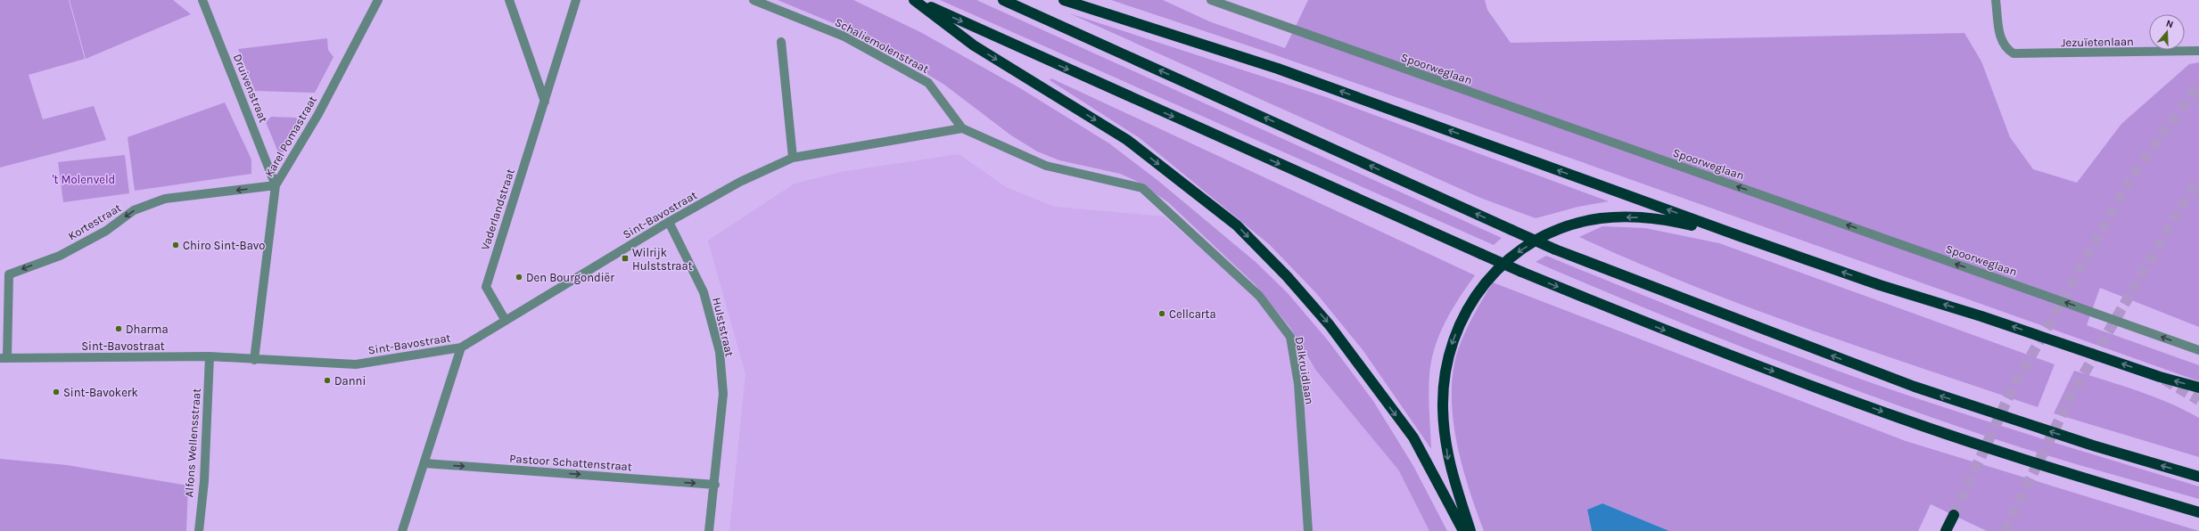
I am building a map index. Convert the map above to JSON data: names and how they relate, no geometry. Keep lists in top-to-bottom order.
{
  "streets": {
    "street": [
      "Jezuïetenlaan",
      "Schaliemolenstraat",
      "Spoorweglaan",
      "Druivenstraat",
      "Karel Pomastraat",
      "Vaderlandstraat",
      "Sint-Bavostraat",
      "Kortestraat",
      "Hulststraat",
      "Dalkruidlaan",
      "Alfons Wellensstraat",
      "Pastoor Schattenstraat"
    ]
  },
  "crossings": [
    ["Schaliemolenstraat", "Sint-Bavostraat"],
    ["Schaliemolenstraat", "Dalkruidlaan"],
    ["Druivenstraat", "Karel Pomastraat"],
    ["Druivenstraat", "Kortestraat"],
    ["Karel Pomastraat", "Sint-Bavostraat"],
    ["Karel Pomastraat", "Kortestraat"],
    ["Vaderlandstraat", "Sint-Bavostraat"],
    ["Sint-Bavostraat", "Kortestraat"],
    ["Sint-Bavostraat", "Hulststraat"],
    ["Sint-Bavostraat", "Alfons Wellensstraat"],
    ["Hulststraat", "Pastoor Schattenstraat"]
  ],
  "one_way": ["Spoorweglaan", "Kortestraat", "Pastoor Schattenstraat"],
  "parks": ["'t Molenveld"],
  "places": {
    "other": [
      "Chiro Sint-Bavo",
      "Den Bourgondiër",
      "Cellcarta",
      "Dharma",
      "Danni",
      "Sint-Bavokerk"
    ],
    "transit": ["Wilrijk Hulststraat"]
  },
  "north": "top"
}
